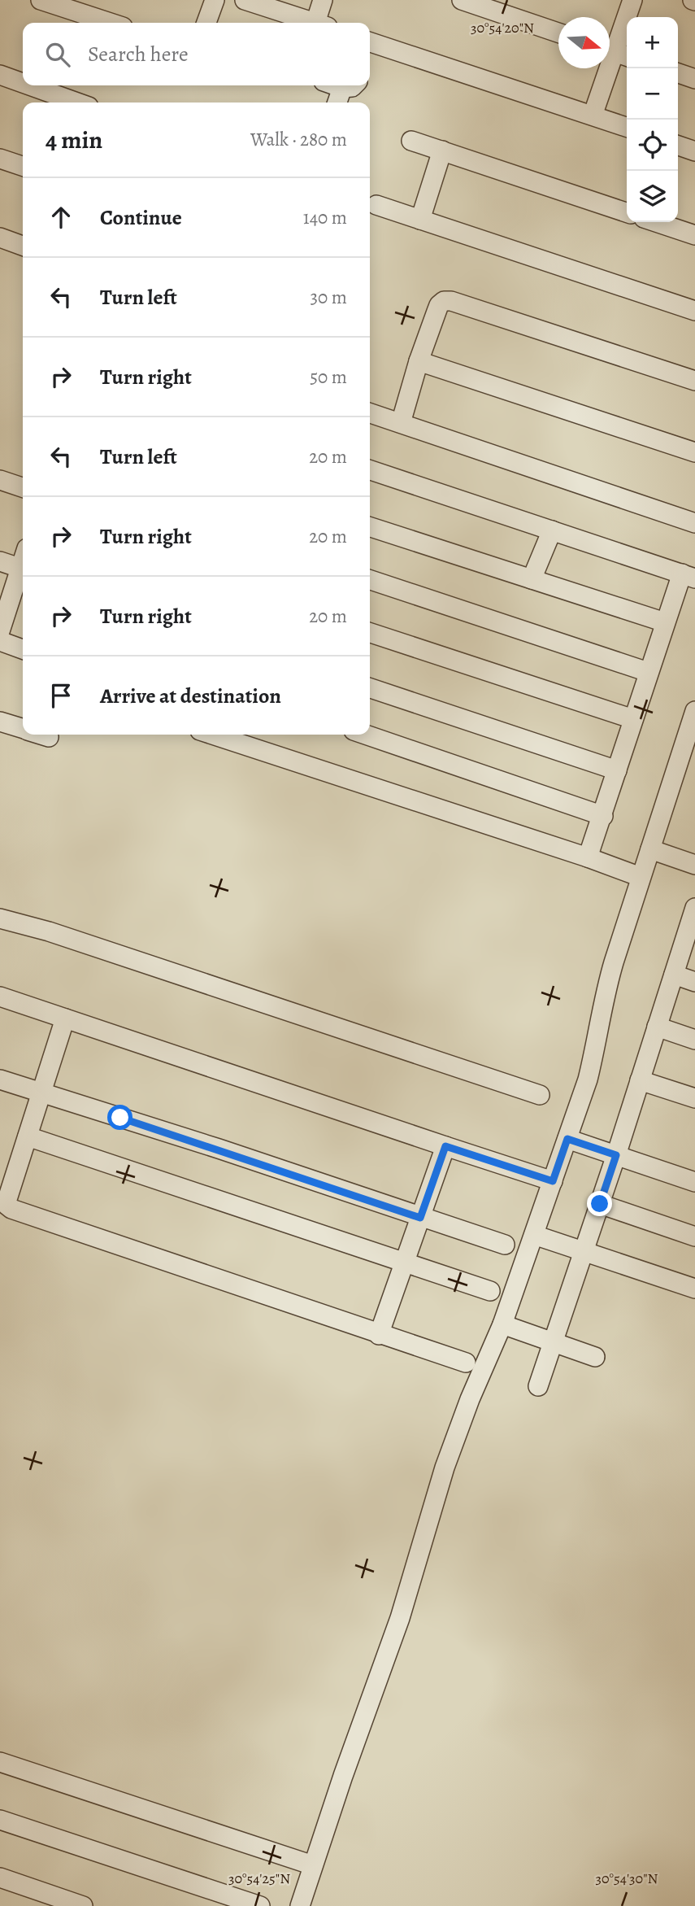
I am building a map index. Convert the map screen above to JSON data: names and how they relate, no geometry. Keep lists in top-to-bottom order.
{
  "north": "right",
  "page": {
    "map_buttons": ["+", "−"],
    "search": "Search here",
    "heading": ["4 min", "Walk · 280 m"],
    "list": [
      ["Continue", "140 m"],
      ["Turn left", "30 m"],
      ["Turn right", "50 m"],
      ["Turn left", "20 m"],
      ["Turn right", "20 m"],
      ["Turn right", "20 m"],
      "Arrive at destination"
    ]
  },
  "coordinates": ["30°54'20\"N", "30°54'25\"N", "30°54'30\"N"]
}
